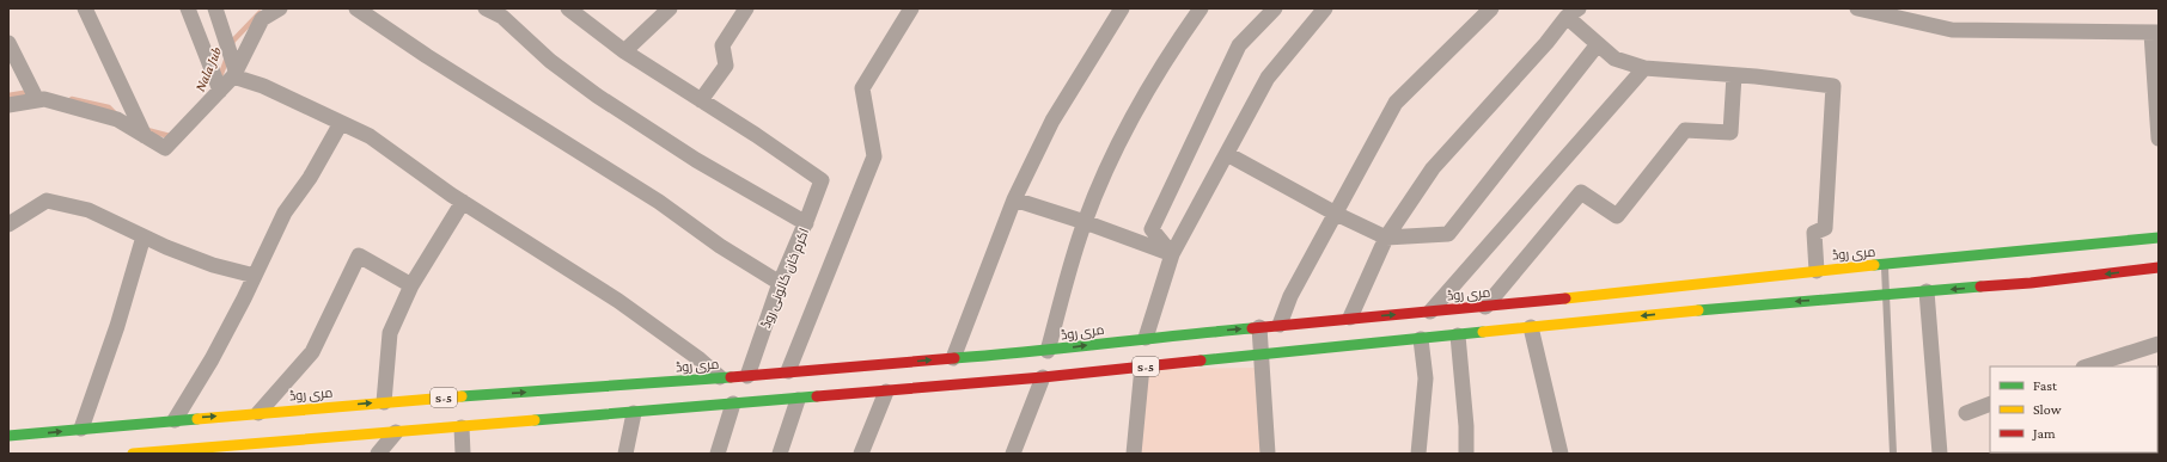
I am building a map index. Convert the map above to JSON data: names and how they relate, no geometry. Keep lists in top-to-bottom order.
{
  "streets": {
    "main road": ["مری روڈ", "S-5"],
    "street": ["اکرم خان کالونی روڈ"]
  },
  "crossings": [
    ["مری روڈ", "اکرم خان کالونی روڈ"]
  ],
  "water": ["Nala Jub"],
  "legend": ["Fast", "Slow", "Jam"]
}
